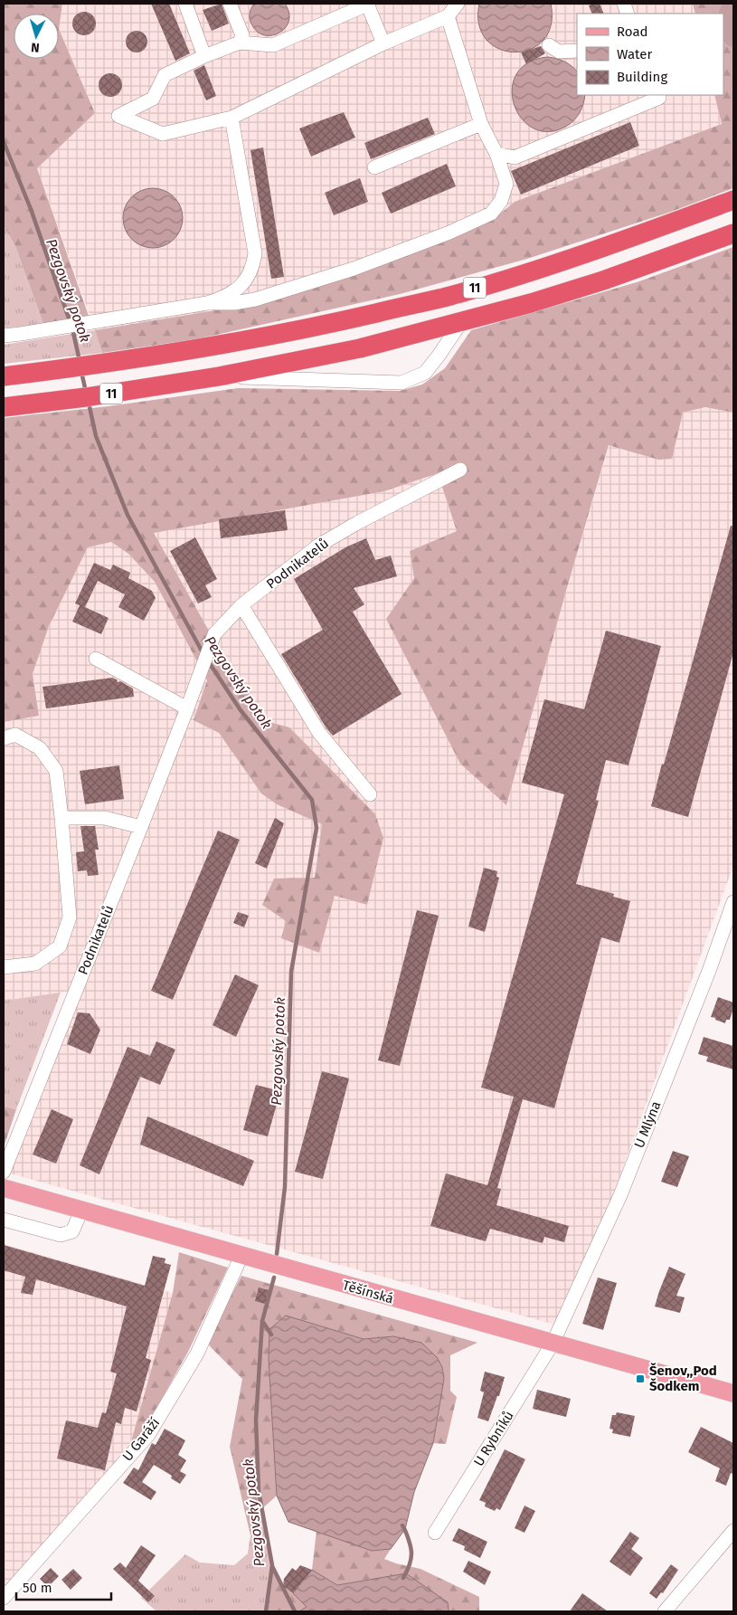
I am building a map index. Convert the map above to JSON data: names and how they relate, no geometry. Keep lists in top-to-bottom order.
{
  "streets": {
    "highway": ["11"],
    "main road": ["Těšínská"],
    "street": [
      "Podnikatelů",
      "U Mlýna",
      "U Rybníků",
      "U Garáží"
    ]
  },
  "crossings": [
    ["U Mlýna", "Těšínská"],
    ["U Mlýna", "U Rybníků"],
    ["Těšínská", "U Rybníků"],
    ["Těšínská", "U Garáží"]
  ],
  "water": ["Pezgovský potok"],
  "places": {
    "transit": ["Šenov,,Pod Šodkem"]
  },
  "legend": ["Road", "Water", "Building"],
  "scale_bar": "50 m",
  "north": "bottom"
}
